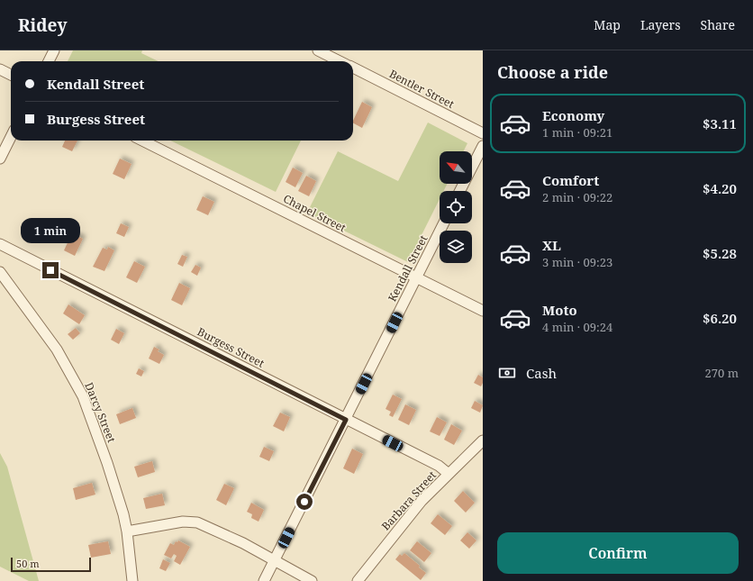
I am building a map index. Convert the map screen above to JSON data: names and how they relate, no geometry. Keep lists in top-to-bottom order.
{
  "streets": {
    "street": [
      "Bentler Street",
      "Chapel Street",
      "Kendall Street",
      "Burgess Street",
      "Darcy Street",
      "Barbara Street"
    ]
  },
  "crossings": [
    ["Chapel Street", "Kendall Street"],
    ["Kendall Street", "Burgess Street"],
    ["Burgess Street", "Barbara Street"]
  ],
  "scale_bar": "50 m",
  "north": "top left",
  "page": {
    "header": "Ridey",
    "nav": ["Map", "Layers", "Share"],
    "heading": "Choose a ride",
    "banner": ["Kendall Street", "Burgess Street"],
    "list": [
      {
        "name": "Economy",
        "note": "1 min · 09:21",
        "value": "$3.11"
      },
      {
        "name": "Comfort",
        "note": "2 min · 09:22",
        "value": "$4.20"
      },
      {
        "name": "XL",
        "note": "3 min · 09:23",
        "value": "$5.28"
      },
      {
        "name": "Moto",
        "note": "4 min · 09:24",
        "value": "$6.20"
      }
    ],
    "bubble": "1 min",
    "pay": ["Cash", "270 m"],
    "buttons": "Confirm",
    "scale": "50 m"
  }
}
